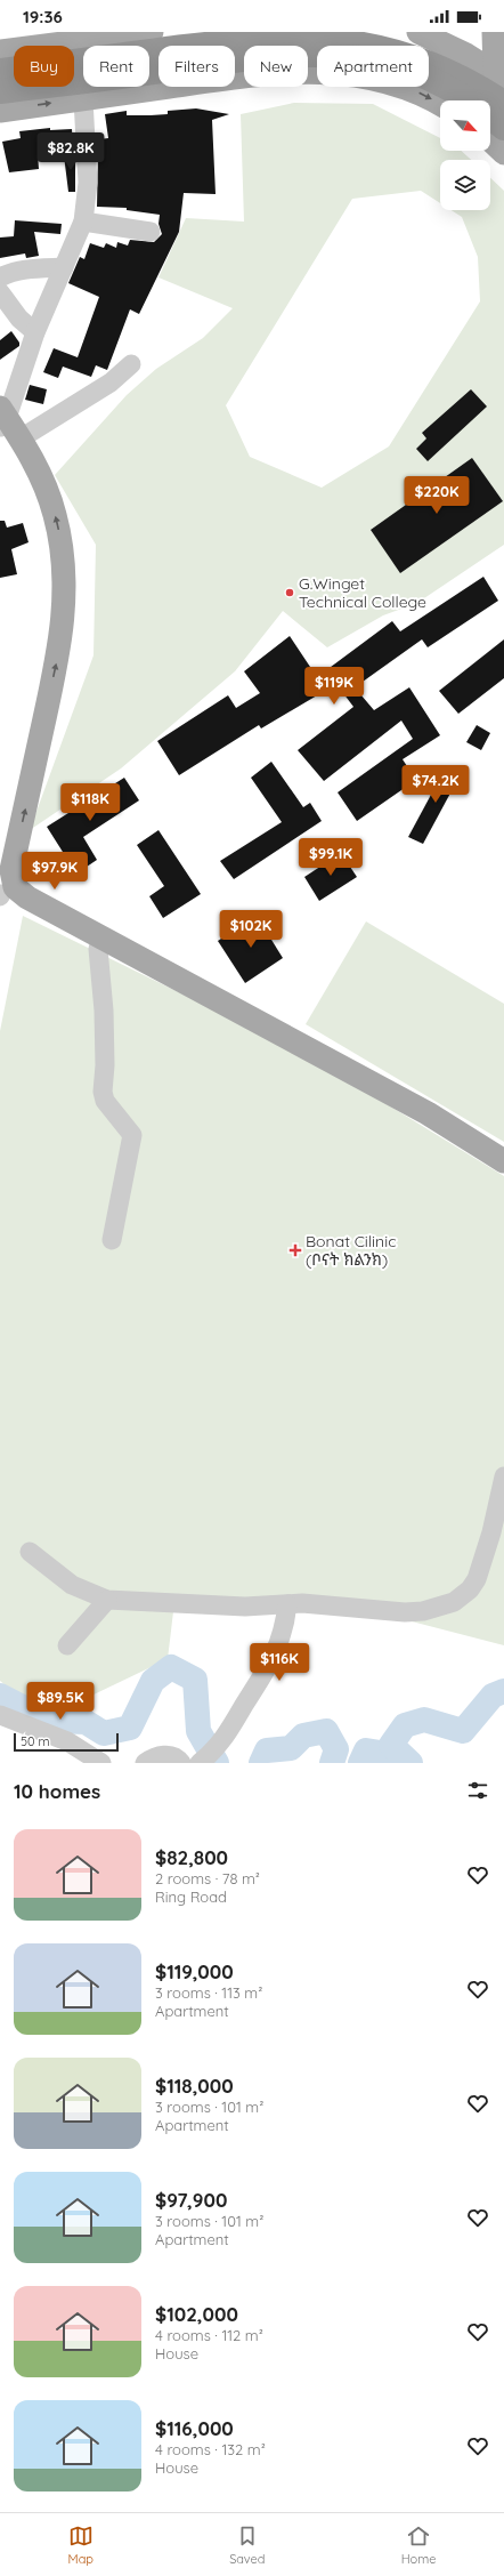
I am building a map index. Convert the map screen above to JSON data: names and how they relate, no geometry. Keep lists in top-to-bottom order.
{
  "places": {
    "other": ["G.Winget Technical College"],
    "health": ["Bonat Cilinic (ቦናት ክልንክ)"]
  },
  "scale_bar": "50 m",
  "north": "bottom right",
  "page": {
    "status": "19:36",
    "chip": [
      "Buy",
      "Rent",
      "Filters",
      "New",
      "Apartment"
    ],
    "price": [
      "$82.8K",
      "$220K",
      "$119K",
      "$74.2K",
      "$118K",
      "$99.1K",
      "$97.9K",
      "$102K",
      "$116K",
      "$89.5K"
    ],
    "scale": "50 m",
    "heading": "10 homes",
    "list": [
      {
        "name": "$82,800",
        "note": "2 rooms · 78 m² · Ring Road"
      },
      {
        "name": "$119,000",
        "note": "3 rooms · 113 m² · Apartment"
      },
      {
        "name": "$118,000",
        "note": "3 rooms · 101 m² · Apartment"
      },
      {
        "name": "$97,900",
        "note": "3 rooms · 101 m² · Apartment"
      },
      {
        "name": "$102,000",
        "note": "4 rooms · 112 m² · House"
      },
      {
        "name": "$116,000",
        "note": "4 rooms · 132 m² · House"
      }
    ],
    "tabs": ["Map", "Saved", "Home"]
  }
}
